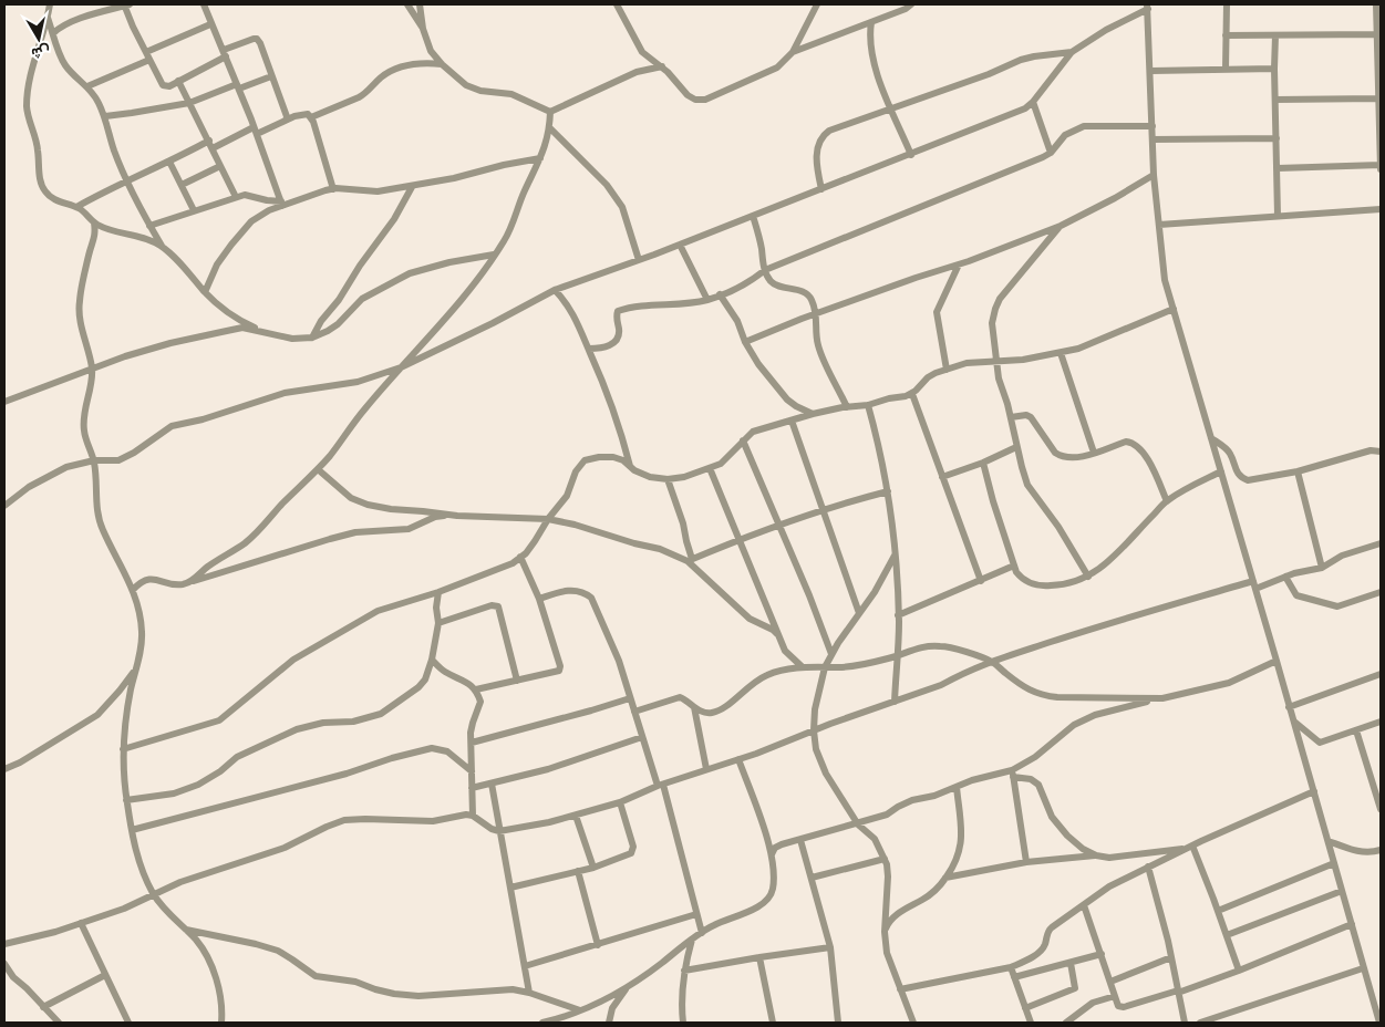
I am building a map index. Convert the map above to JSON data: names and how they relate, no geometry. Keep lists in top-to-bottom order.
{
  "north": "bottom"
}
